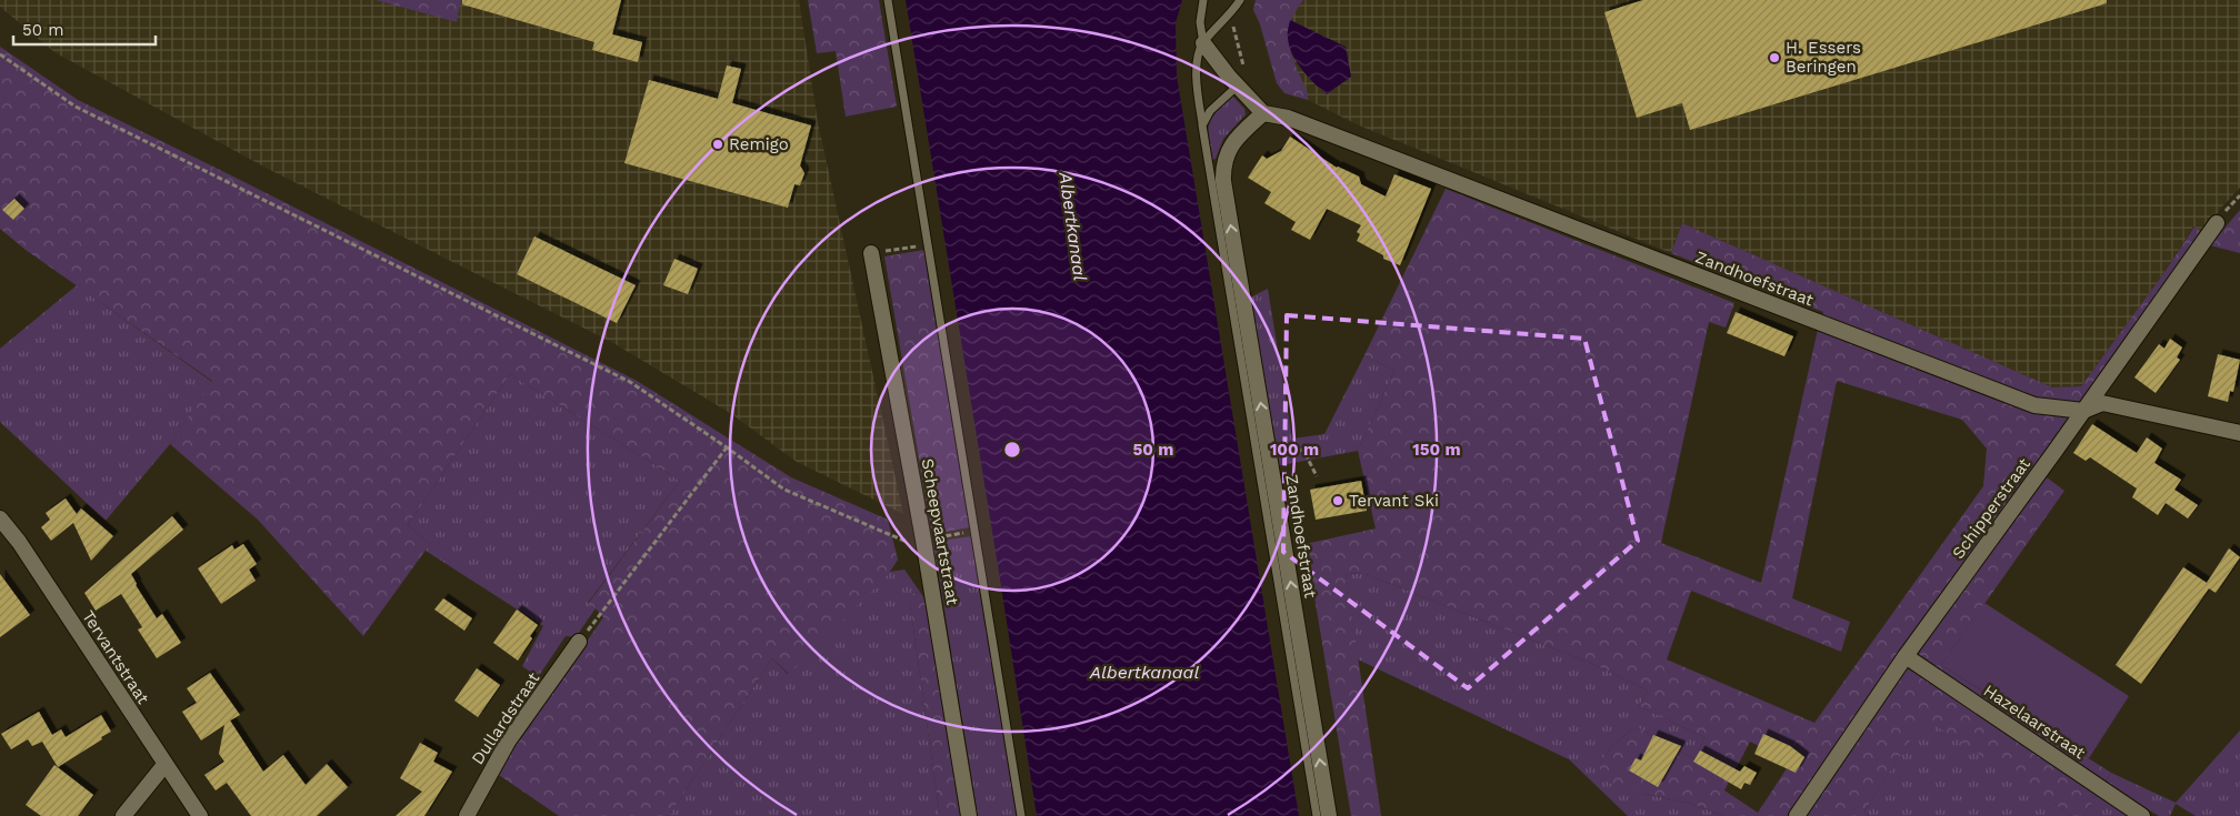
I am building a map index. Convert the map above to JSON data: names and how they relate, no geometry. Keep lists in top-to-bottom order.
{
  "streets": {
    "street": [
      "Zandhoefstraat",
      "Schipperstraat",
      "Scheepvaartstraat",
      "Tervantstraat",
      "Dullardstraat",
      "Hazelaarstraat"
    ]
  },
  "crossings": [
    ["Zandhoefstraat", "Schipperstraat"],
    ["Schipperstraat", "Hazelaarstraat"]
  ],
  "one_way": ["Zandhoefstraat"],
  "water": ["Albertkanaal"],
  "places": ["H. Essers Beringen", "Remigo", "Tervant Ski"],
  "scale_bar": "50 m",
  "rings": ["50 m", "100 m", "150 m"]
}
